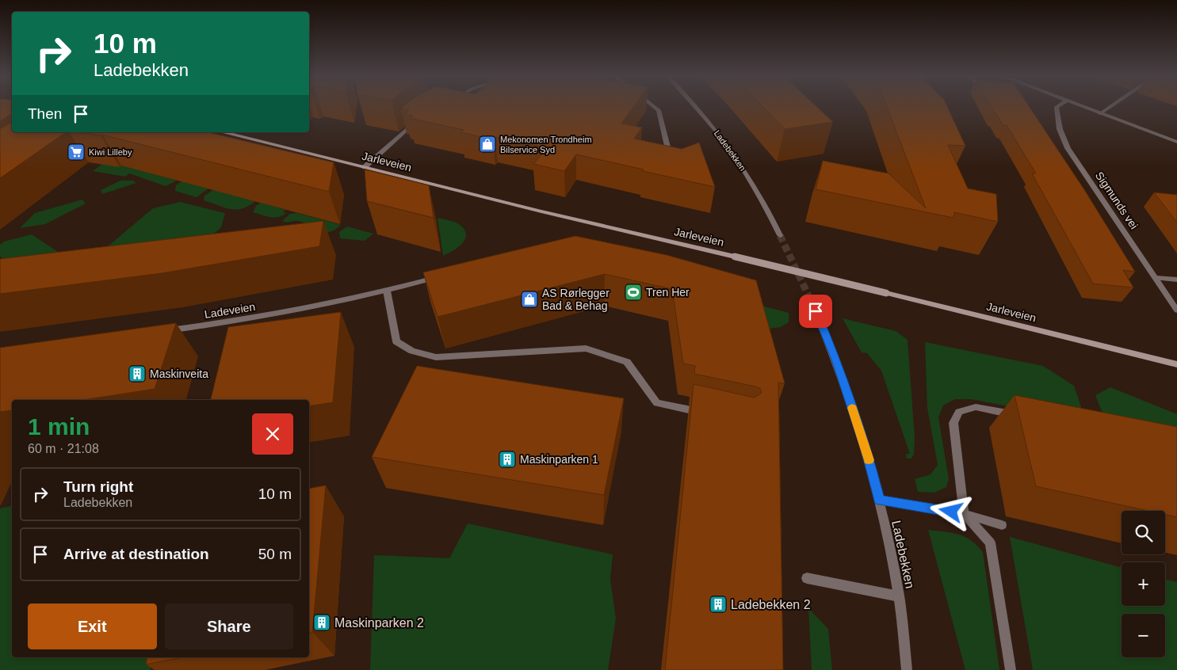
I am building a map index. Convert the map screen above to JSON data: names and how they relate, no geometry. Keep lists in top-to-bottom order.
{
  "streets": {
    "main road": ["Jarleveien"],
    "street": ["Ladebekken", "Sigmunds vei", "Ladeveien"]
  },
  "places": {
    "shop": ["Mekonomen Trondheim Bilservice Syd", "AS Rørlegger Bad & Behag"],
    "supermarket": ["Kiwi Lilleby"],
    "sports": ["Tren Her"],
    "building": [
      "Maskinveita",
      "Maskinparken 1",
      "Ladebekken 2",
      "Maskinparken 2"
    ]
  },
  "page": {
    "turn": ["10 m", "Ladebekken"],
    "then": "Then",
    "heading": ["1 min", "60 m · 21:08"],
    "list": [
      {
        "name": "Turn right",
        "note": "Ladebekken",
        "value": "10 m"
      },
      {
        "name": "Arrive at destination",
        "value": "50 m"
      }
    ],
    "map_buttons": ["+", "−"],
    "buttons": ["Exit", "Share"]
  }
}
